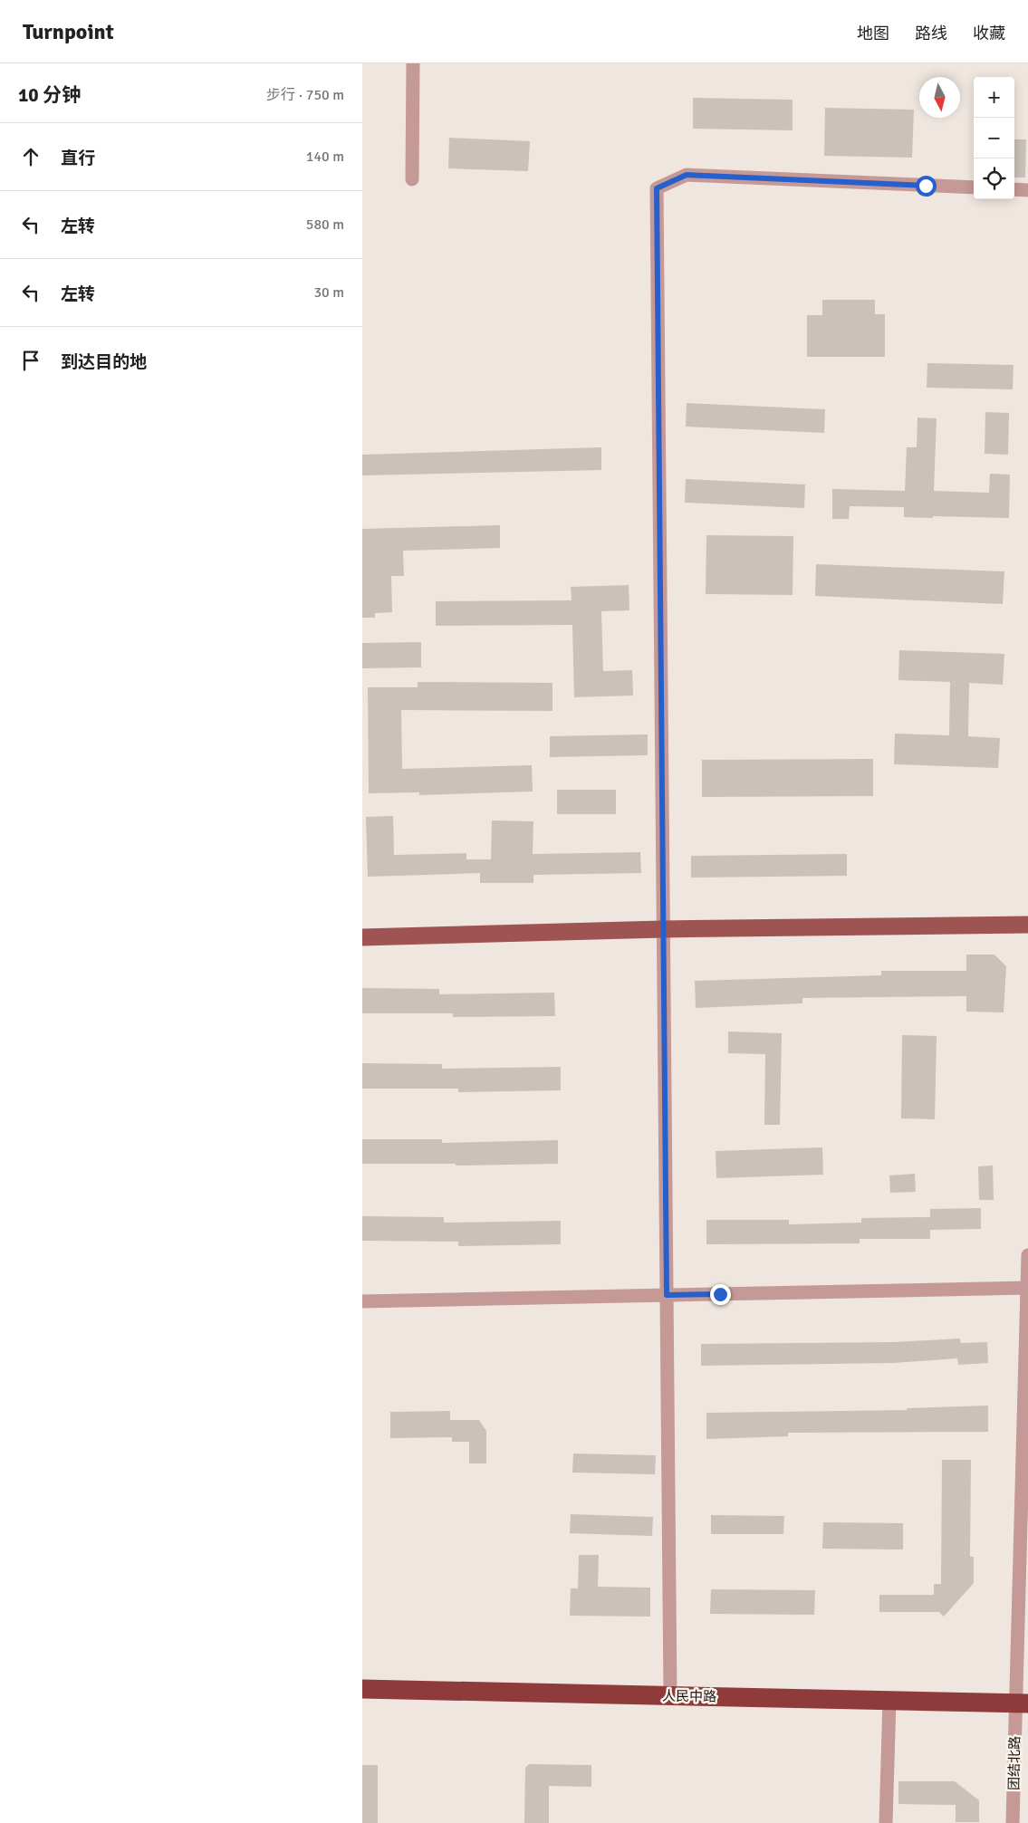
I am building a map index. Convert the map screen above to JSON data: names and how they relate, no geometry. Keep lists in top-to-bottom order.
{
  "streets": {
    "highway": ["人民中路"],
    "street": ["团结北路"]
  },
  "crossings": [
    ["人民中路", "团结北路"]
  ],
  "north": "bottom",
  "page": {
    "header": "Turnpoint",
    "nav": ["地图", "路线", "收藏"],
    "heading": ["10 分钟", "步行 · 750 m"],
    "map_buttons": ["+", "−"],
    "list": [
      ["直行", "140 m"],
      ["左转", "580 m"],
      ["左转", "30 m"],
      "到达目的地"
    ]
  }
}
